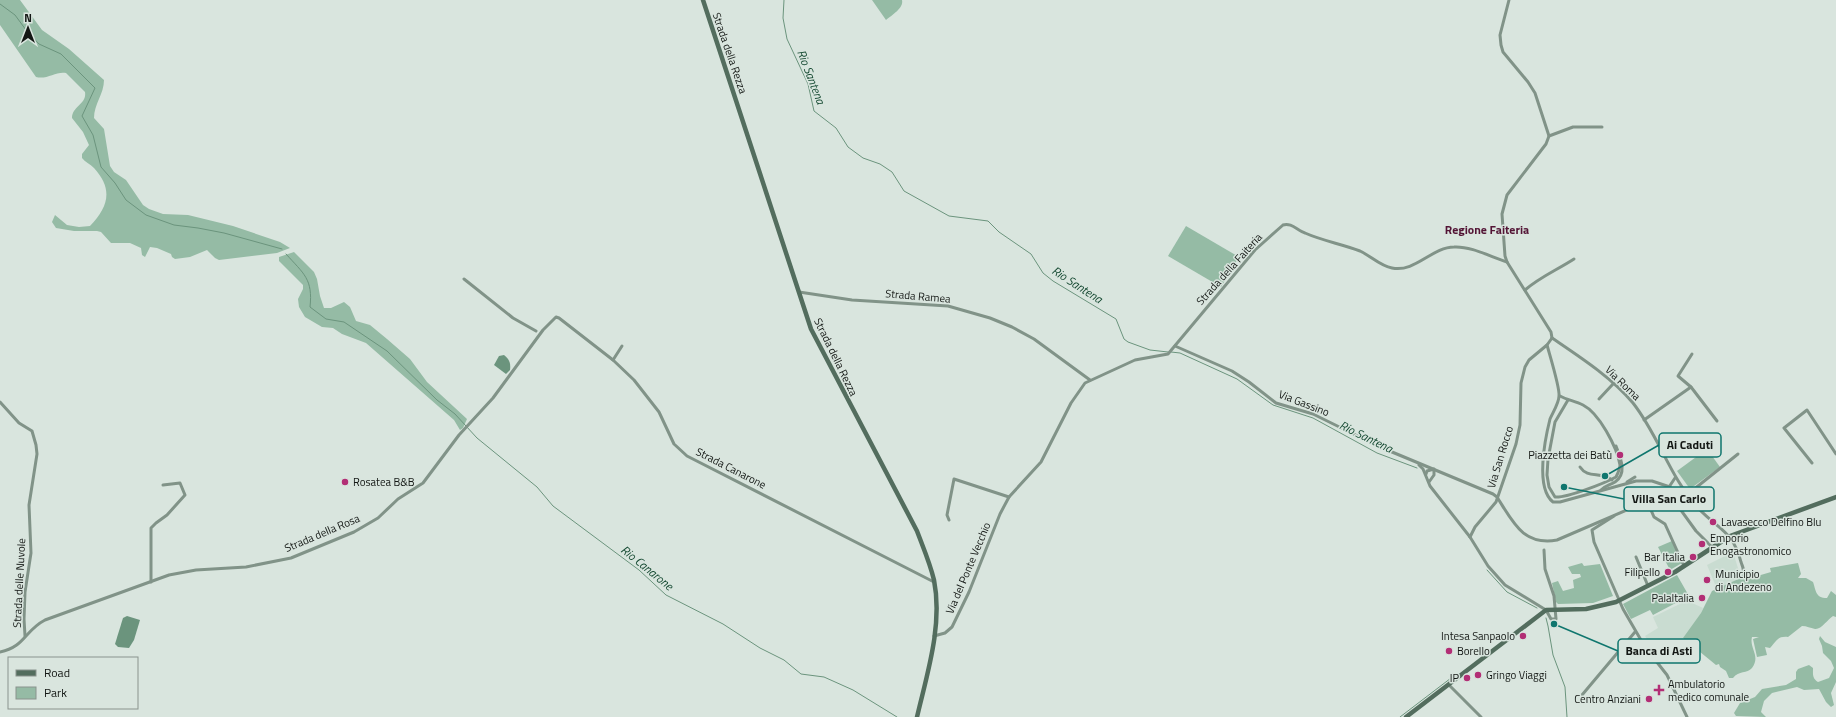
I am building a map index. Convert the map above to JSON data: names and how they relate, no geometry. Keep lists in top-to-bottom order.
{
  "streets": {
    "main road": ["Strada della Rezza"],
    "street": [
      "Strada della Faiteria",
      "Strada Ramea",
      "Via Roma",
      "Via Gassino",
      "Via San Rocco",
      "Strada Canarone",
      "Strada della Rosa",
      "Via del Ponte Vecchio",
      "Strada delle Nuvole"
    ]
  },
  "crossings": [
    ["Strada della Rezza", "Strada Ramea"],
    ["Strada della Rezza", "Strada Canarone"],
    ["Strada della Rezza", "Via del Ponte Vecchio"],
    ["Strada della Faiteria", "Via Gassino"],
    ["Strada della Faiteria", "Via del Ponte Vecchio"],
    ["Strada Ramea", "Via del Ponte Vecchio"],
    ["Via Roma", "Via San Rocco"],
    ["Via Gassino", "Via San Rocco"],
    ["Via Gassino", "Via del Ponte Vecchio"],
    ["Strada Canarone", "Strada della Rosa"],
    ["Strada della Rosa", "Strada delle Nuvole"]
  ],
  "districts": ["Regione Faiteria"],
  "water": ["Rio Santena", "Rio Canarone"],
  "places": {
    "other": [
      "Piazzetta dei Batù",
      "Ai Caduti",
      "Rosatea B&B",
      "Villa San Carlo",
      "Lavasecco Delfino Blu",
      "Emporio Enogastronomico",
      "Bar Italia",
      "Filipello",
      "Municipio di Andezeno",
      "PalaItalia",
      "Banca di Asti",
      "Intesa Sanpaolo",
      "Borello",
      "Gringo Viaggi",
      "IP",
      "Centro Anziani"
    ],
    "health": ["Ambulatorio medico comunale"]
  },
  "legend": ["Road", "Park"],
  "north": "top"
}
